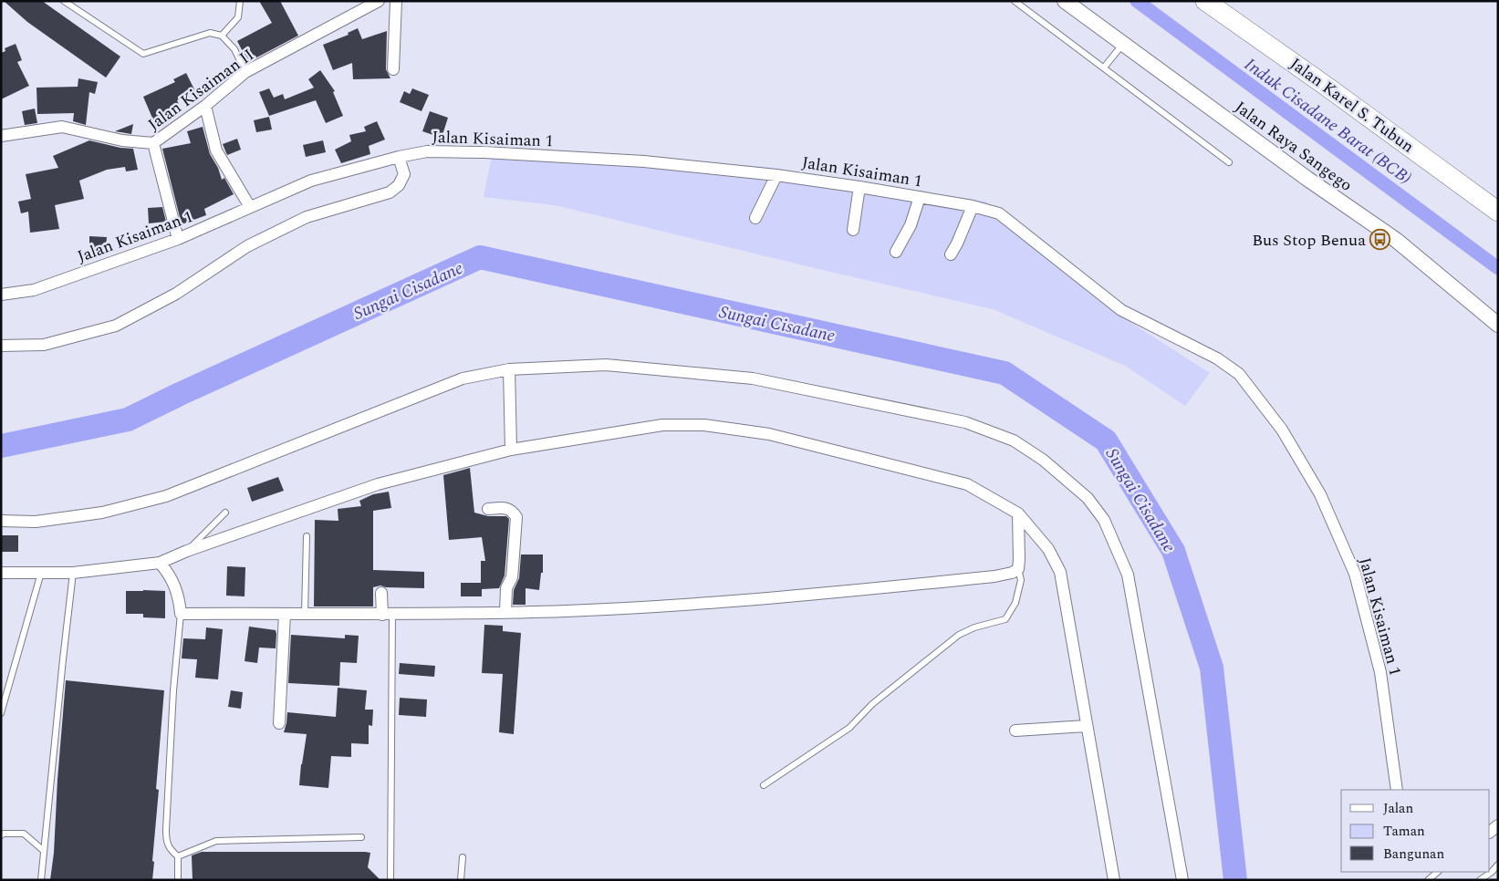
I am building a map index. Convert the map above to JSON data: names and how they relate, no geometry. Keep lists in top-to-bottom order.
{
  "streets": {
    "main road": ["Jalan Karel S. Tubun"],
    "street": ["Jalan Kisaiman II", "Jalan Kisaiman 1", "Jalan Raya Sangego"]
  },
  "water": ["Induk Cisadane Barat (BCB)", "Sungai Cisadane"],
  "places": {
    "bus stop": ["Bus Stop Benua"]
  },
  "legend": ["Jalan", "Taman", "Bangunan"]
}
